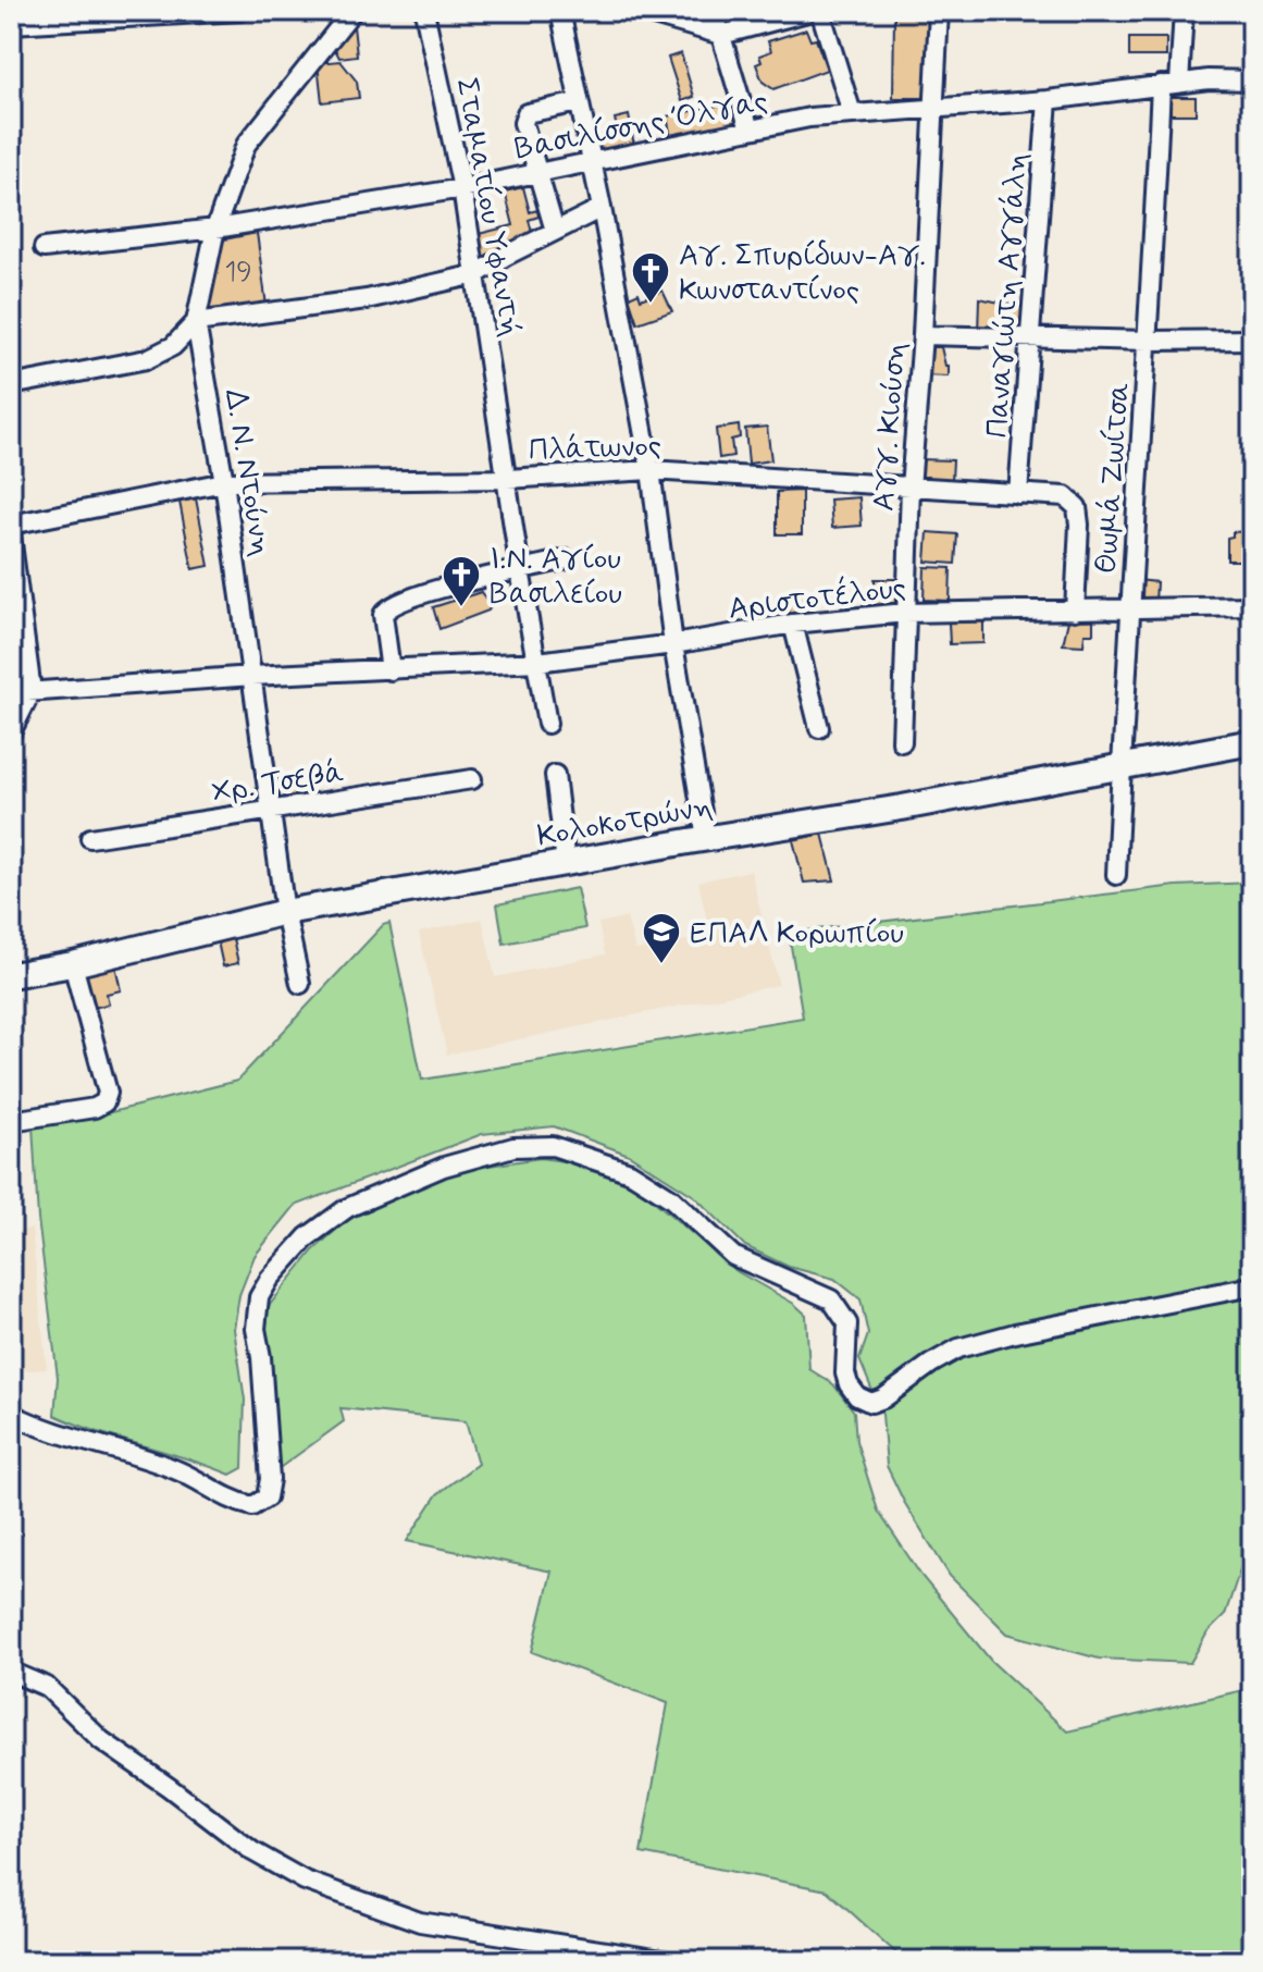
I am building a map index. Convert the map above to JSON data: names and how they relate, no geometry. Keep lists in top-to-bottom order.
{
  "streets": {
    "street": [
      "Βασιλίσσης Όλγας",
      "Σταματίου Υφαντή",
      "Παναγιώτη Αγγάλη",
      "Αγγ. Κιούση",
      "Πλάτωνος",
      "Δ. Ν. Ντούνη",
      "Θωμά Ζωίτσα",
      "Αριστοτέλους",
      "Χρ. Τσεβά",
      "Κολοκοτρώνη"
    ]
  },
  "crossings": [
    ["Βασιλίσσης Όλγας", "Σταματίου Υφαντή"],
    ["Βασιλίσσης Όλγας", "Παναγιώτη Αγγάλη"],
    ["Βασιλίσσης Όλγας", "Αγγ. Κιούση"],
    ["Βασιλίσσης Όλγας", "Δ. Ν. Ντούνη"],
    ["Βασιλίσσης Όλγας", "Θωμά Ζωίτσα"],
    ["Σταματίου Υφαντή", "Πλάτωνος"],
    ["Σταματίου Υφαντή", "Αριστοτέλους"],
    ["Παναγιώτη Αγγάλη", "Πλάτωνος"],
    ["Αγγ. Κιούση", "Πλάτωνος"],
    ["Αγγ. Κιούση", "Αριστοτέλους"],
    ["Πλάτωνος", "Δ. Ν. Ντούνη"],
    ["Πλάτωνος", "Αριστοτέλους"],
    ["Δ. Ν. Ντούνη", "Αριστοτέλους"],
    ["Δ. Ν. Ντούνη", "Χρ. Τσεβά"],
    ["Δ. Ν. Ντούνη", "Κολοκοτρώνη"],
    ["Θωμά Ζωίτσα", "Αριστοτέλους"],
    ["Θωμά Ζωίτσα", "Κολοκοτρώνη"]
  ],
  "places": {
    "church": ["Αγ. Σπυρίδων-Αγ. Κωνσταντίνος", "Ι.Ν. Αγίου Βασιλείου"],
    "school or university": ["ΕΠΑΛ Κορωπίου"]
  },
  "house_numbers": ["19"]
}
